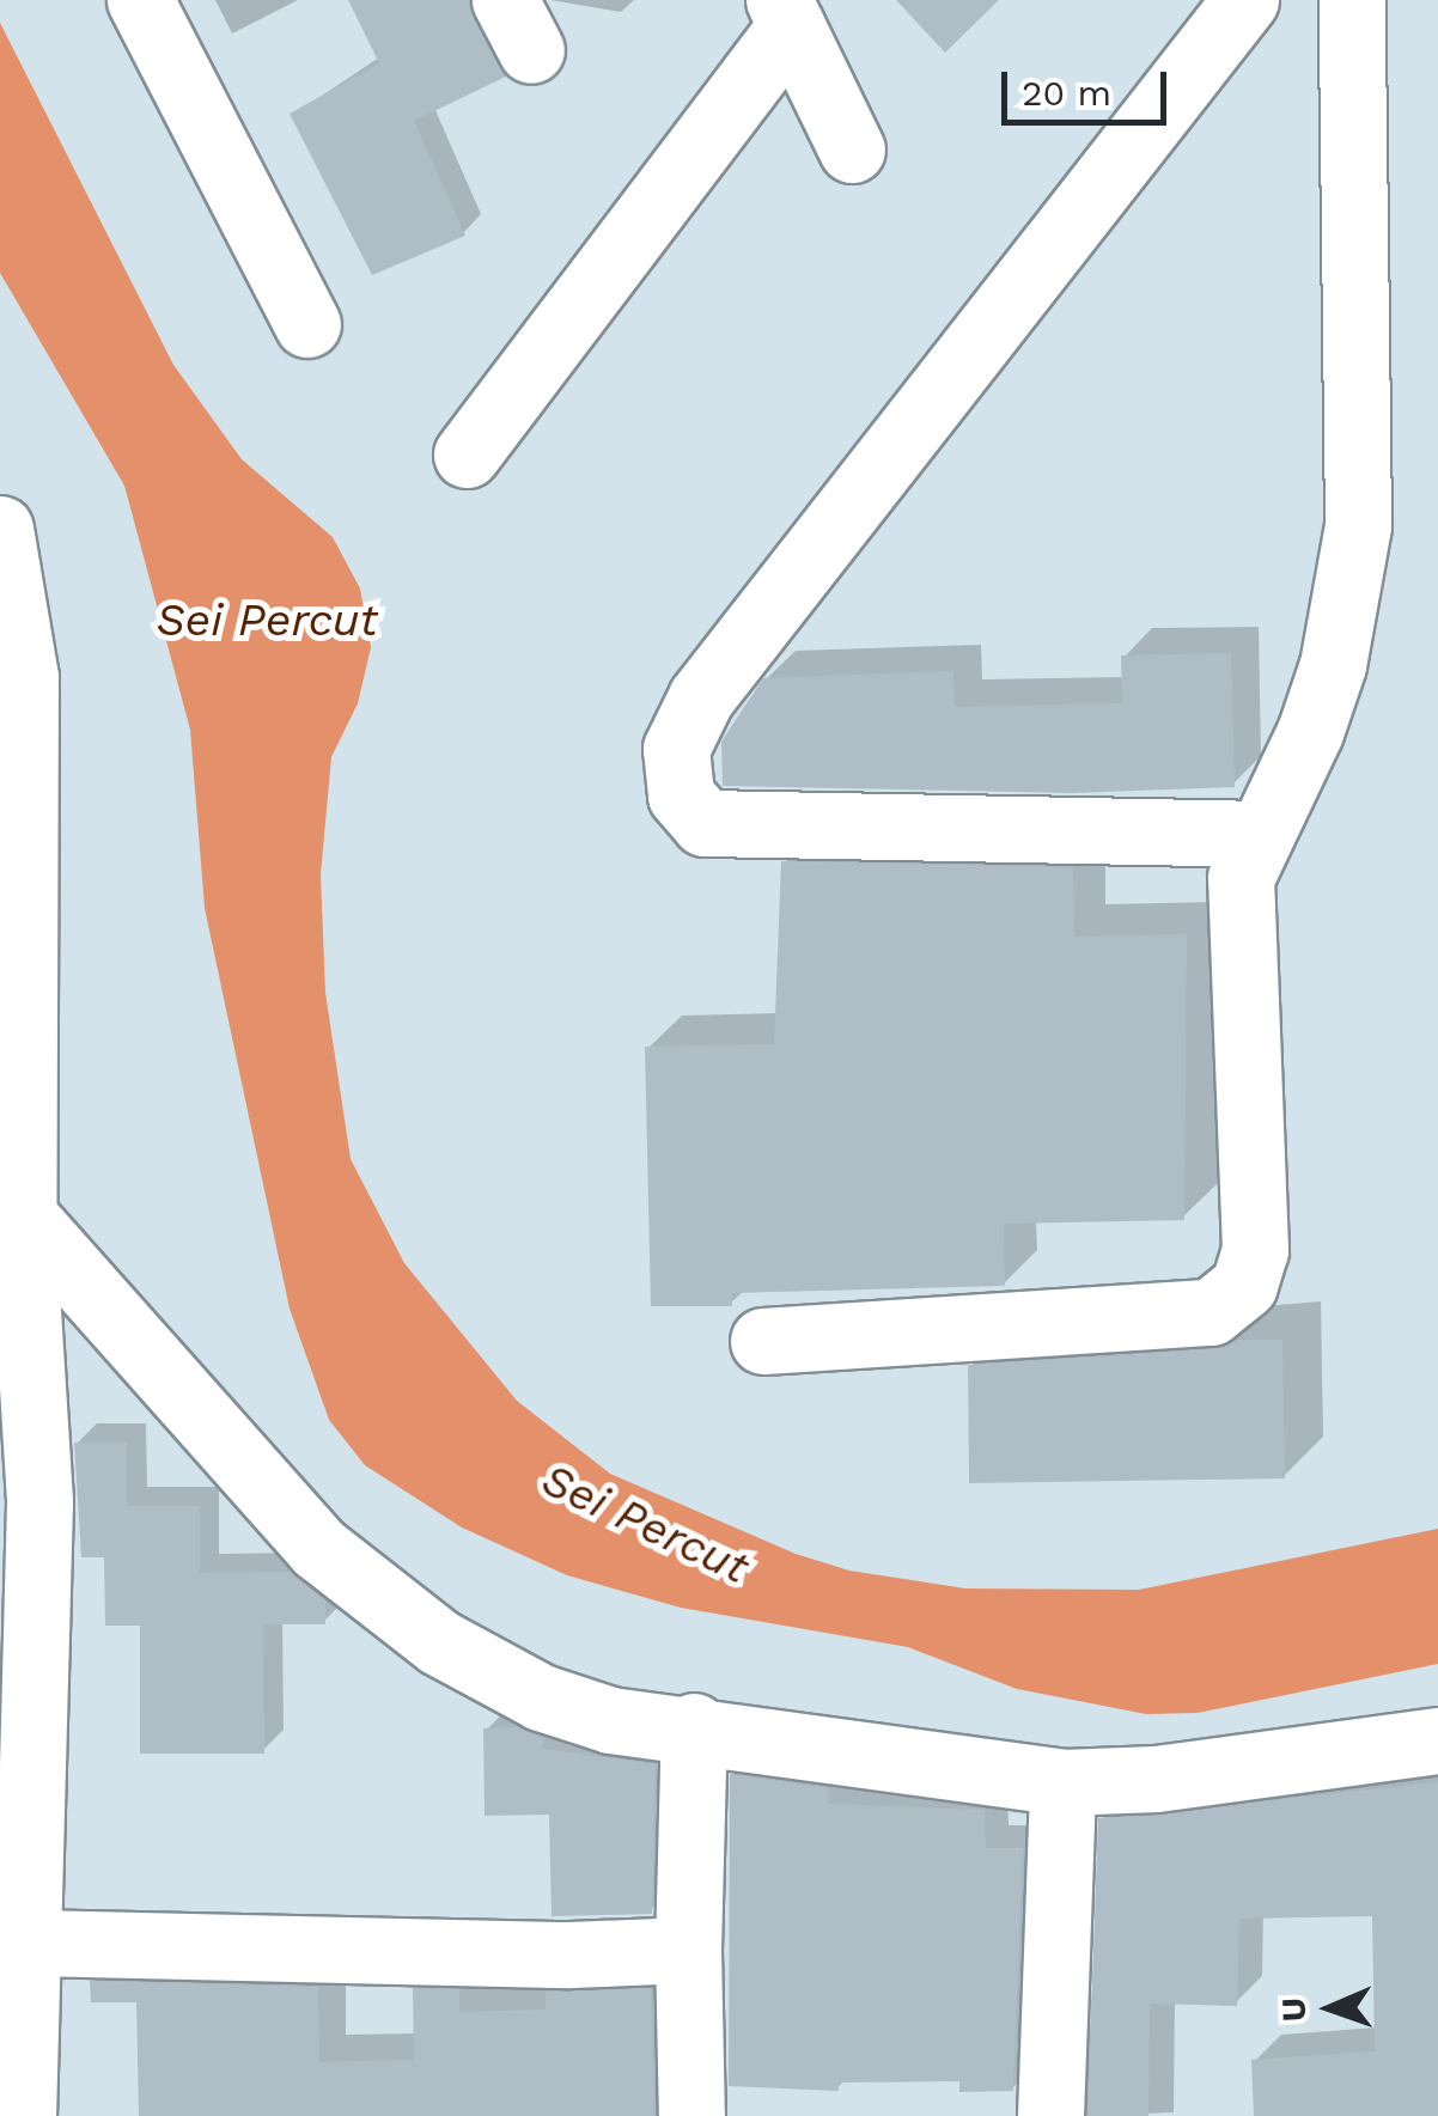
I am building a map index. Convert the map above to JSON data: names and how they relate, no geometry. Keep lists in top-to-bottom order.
{
  "water": ["Sei Percut"],
  "scale_bar": "20 m",
  "north": "left"
}
